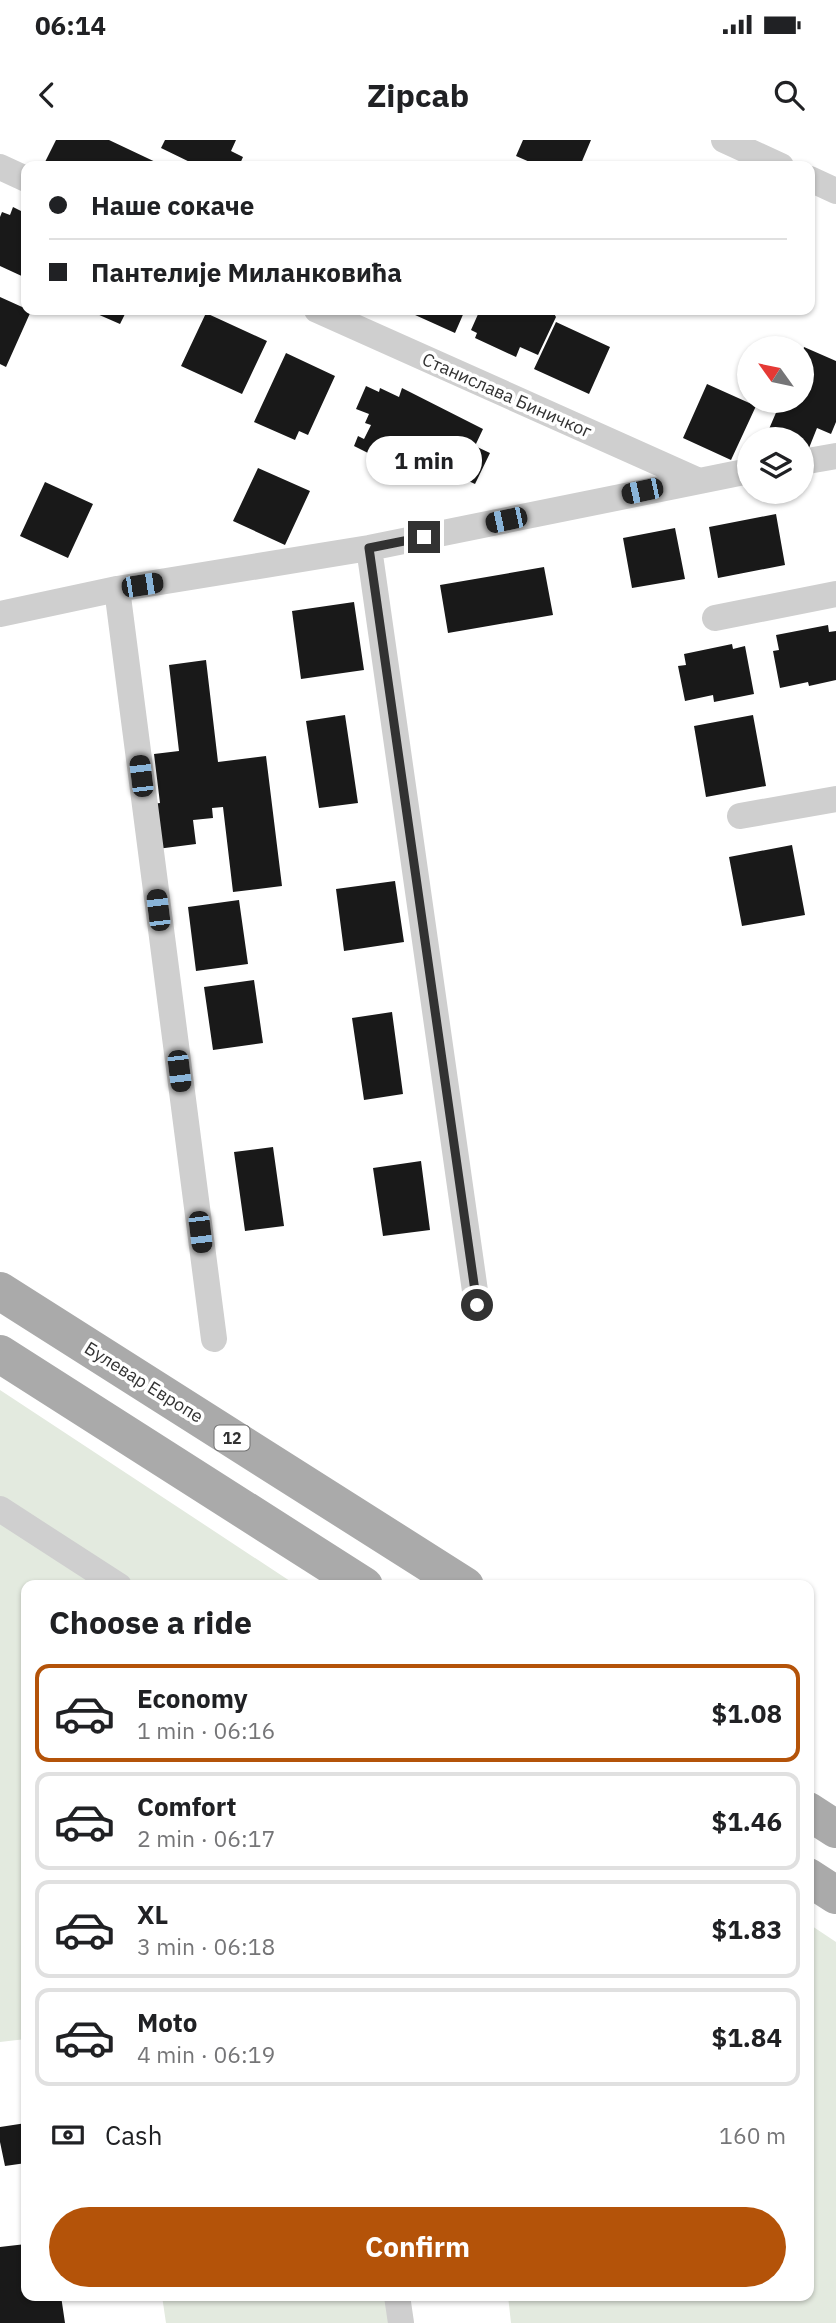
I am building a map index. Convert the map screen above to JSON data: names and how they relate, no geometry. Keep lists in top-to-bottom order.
{
  "streets": {
    "main road": ["Булевар Европе", "12"],
    "street": ["Станислава Биничког"]
  },
  "north": "top left",
  "page": {
    "status": "06:14",
    "header": "Zipcab",
    "banner": ["Наше сокаче", "Пантелије Миланковића"],
    "bubble": "1 min",
    "heading": "Choose a ride",
    "list": [
      {
        "name": "Economy",
        "note": "1 min · 06:16",
        "value": "$1.08"
      },
      {
        "name": "Comfort",
        "note": "2 min · 06:17",
        "value": "$1.46"
      },
      {
        "name": "XL",
        "note": "3 min · 06:18",
        "value": "$1.83"
      },
      {
        "name": "Moto",
        "note": "4 min · 06:19",
        "value": "$1.84"
      }
    ],
    "pay": ["Cash", "160 m"],
    "buttons": "Confirm"
  }
}
